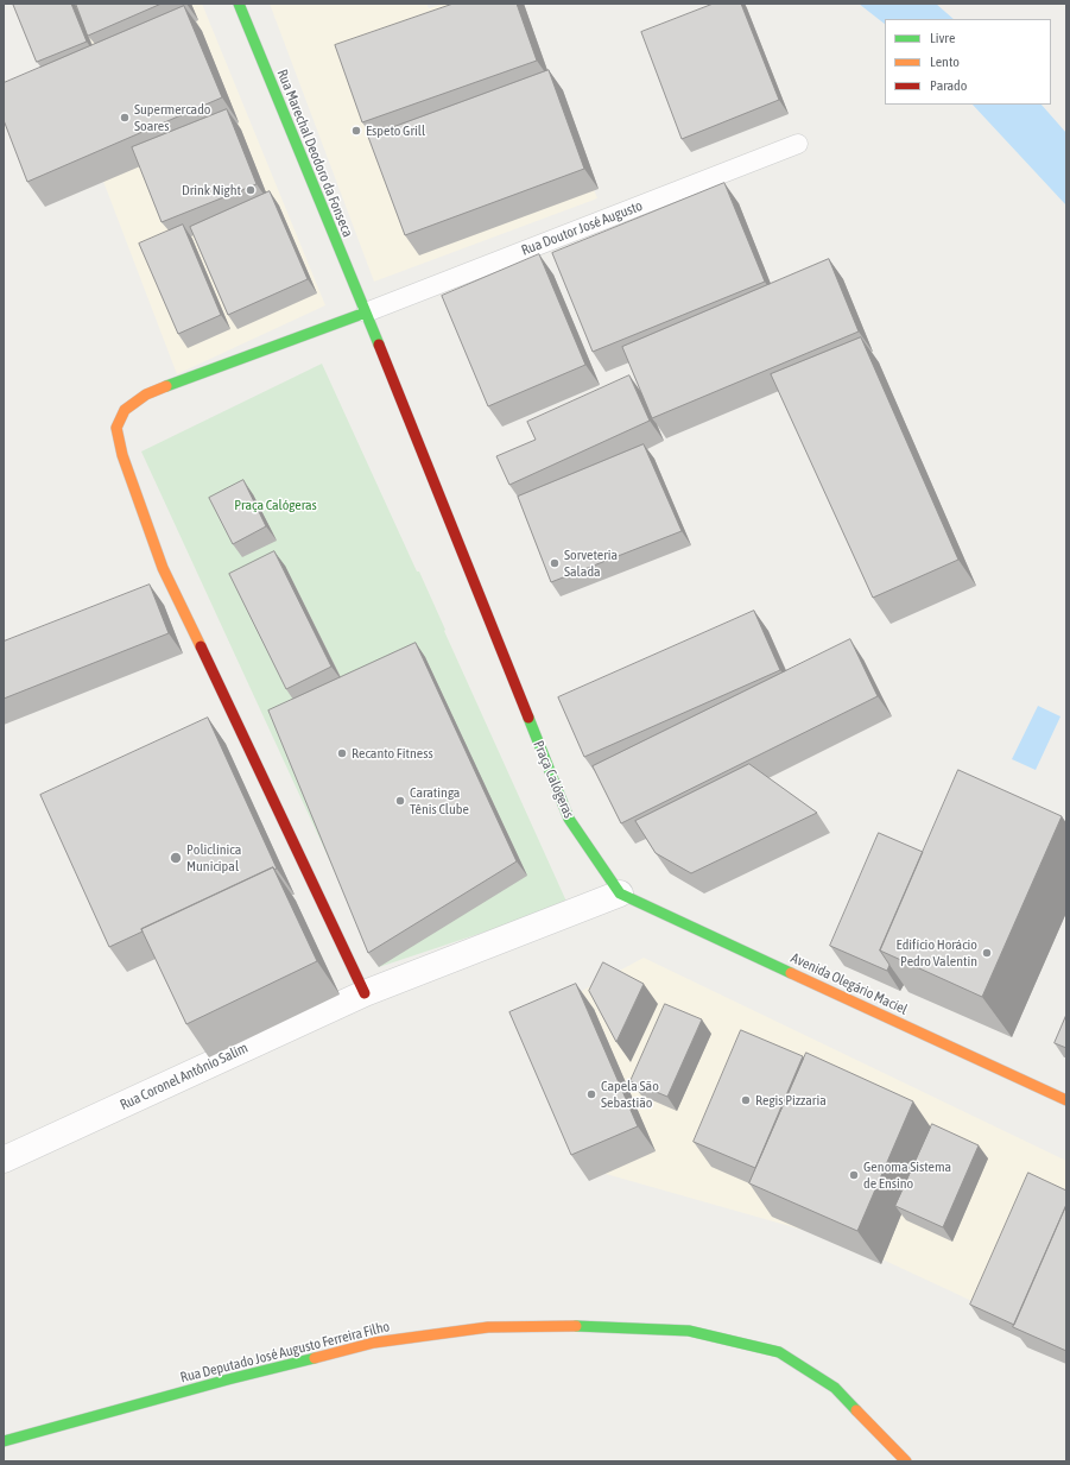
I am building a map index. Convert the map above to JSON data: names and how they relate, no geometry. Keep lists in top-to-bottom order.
{
  "streets": {
    "street": [
      "Rua Marechal Deodoro da Fonseca",
      "Praça Calógeras",
      "Avenida Olegário Maciel",
      "Rua Coronel Antônio Salim",
      "Rua Deputado José Augusto Ferreira Filho"
    ],
    "lane": ["Rua Doutor José Augusto"]
  },
  "crossings": [
    ["Rua Marechal Deodoro da Fonseca", "Rua Doutor José Augusto"],
    ["Rua Marechal Deodoro da Fonseca", "Praça Calógeras"],
    ["Rua Doutor José Augusto", "Praça Calógeras"],
    ["Praça Calógeras", "Avenida Olegário Maciel"]
  ],
  "parks": ["Praça Calógeras"],
  "places": [
    "Supermercado Soares",
    "Espeto Grill",
    "Drink Night",
    "Sorveteria Salada",
    "Recanto Fitness",
    "Caratinga Tênis Clube",
    "Policlínica Municipal",
    "Edifício Horácio Pedro Valentin",
    "Capela São Sebastião",
    "Regis Pizzaria",
    "Genoma Sistema de Ensino"
  ],
  "legend": ["Livre", "Lento", "Parado"]
}
